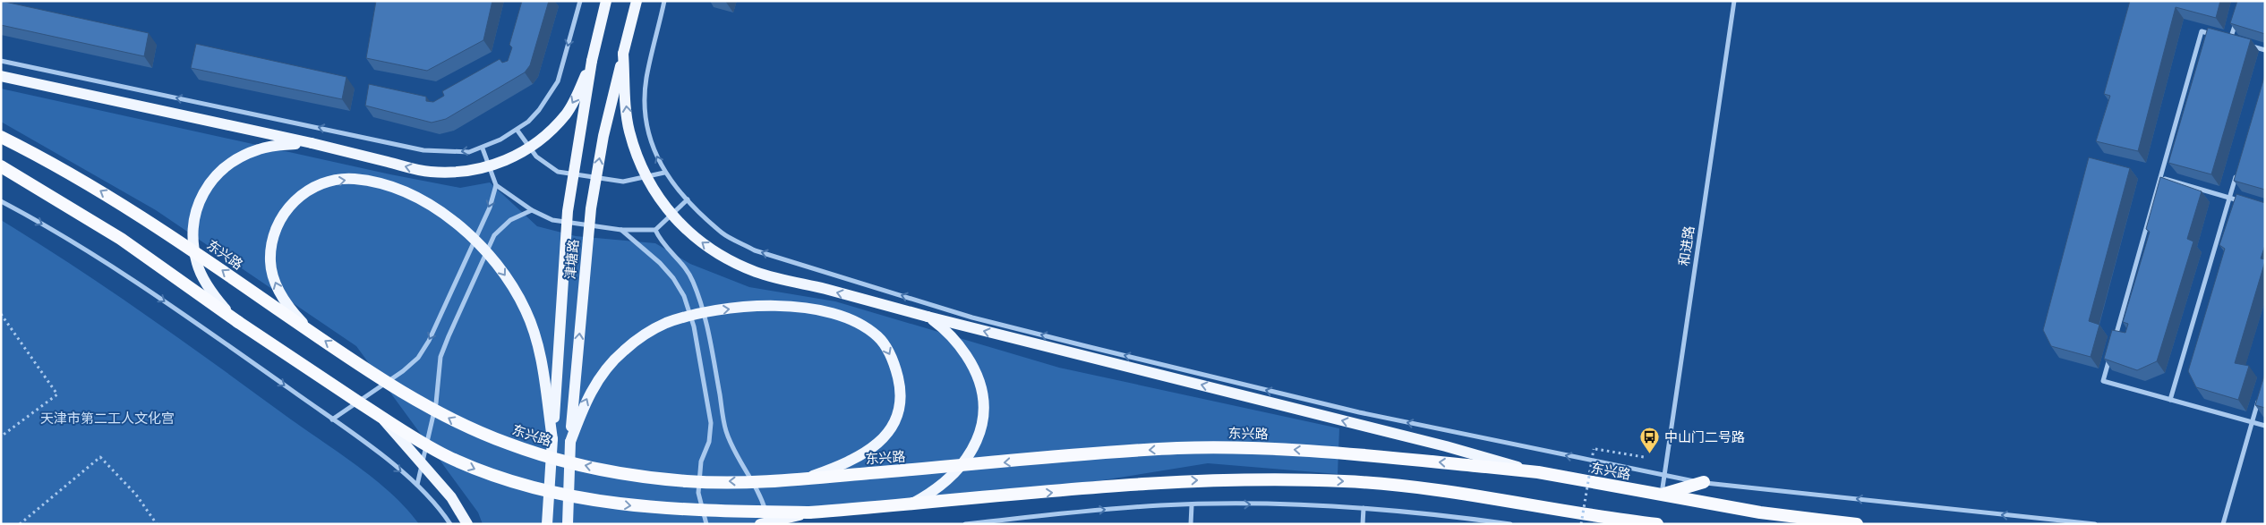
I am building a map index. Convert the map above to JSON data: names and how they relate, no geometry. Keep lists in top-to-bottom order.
{
  "streets": {
    "highway": ["东兴路"],
    "main road": ["津塘路"],
    "street": ["和进路"]
  },
  "crossings": [
    ["和进路", "东兴路"]
  ],
  "parks": ["天津市第二工人文化宫"],
  "places": {
    "bus stop": ["中山门二号路"]
  }
}
